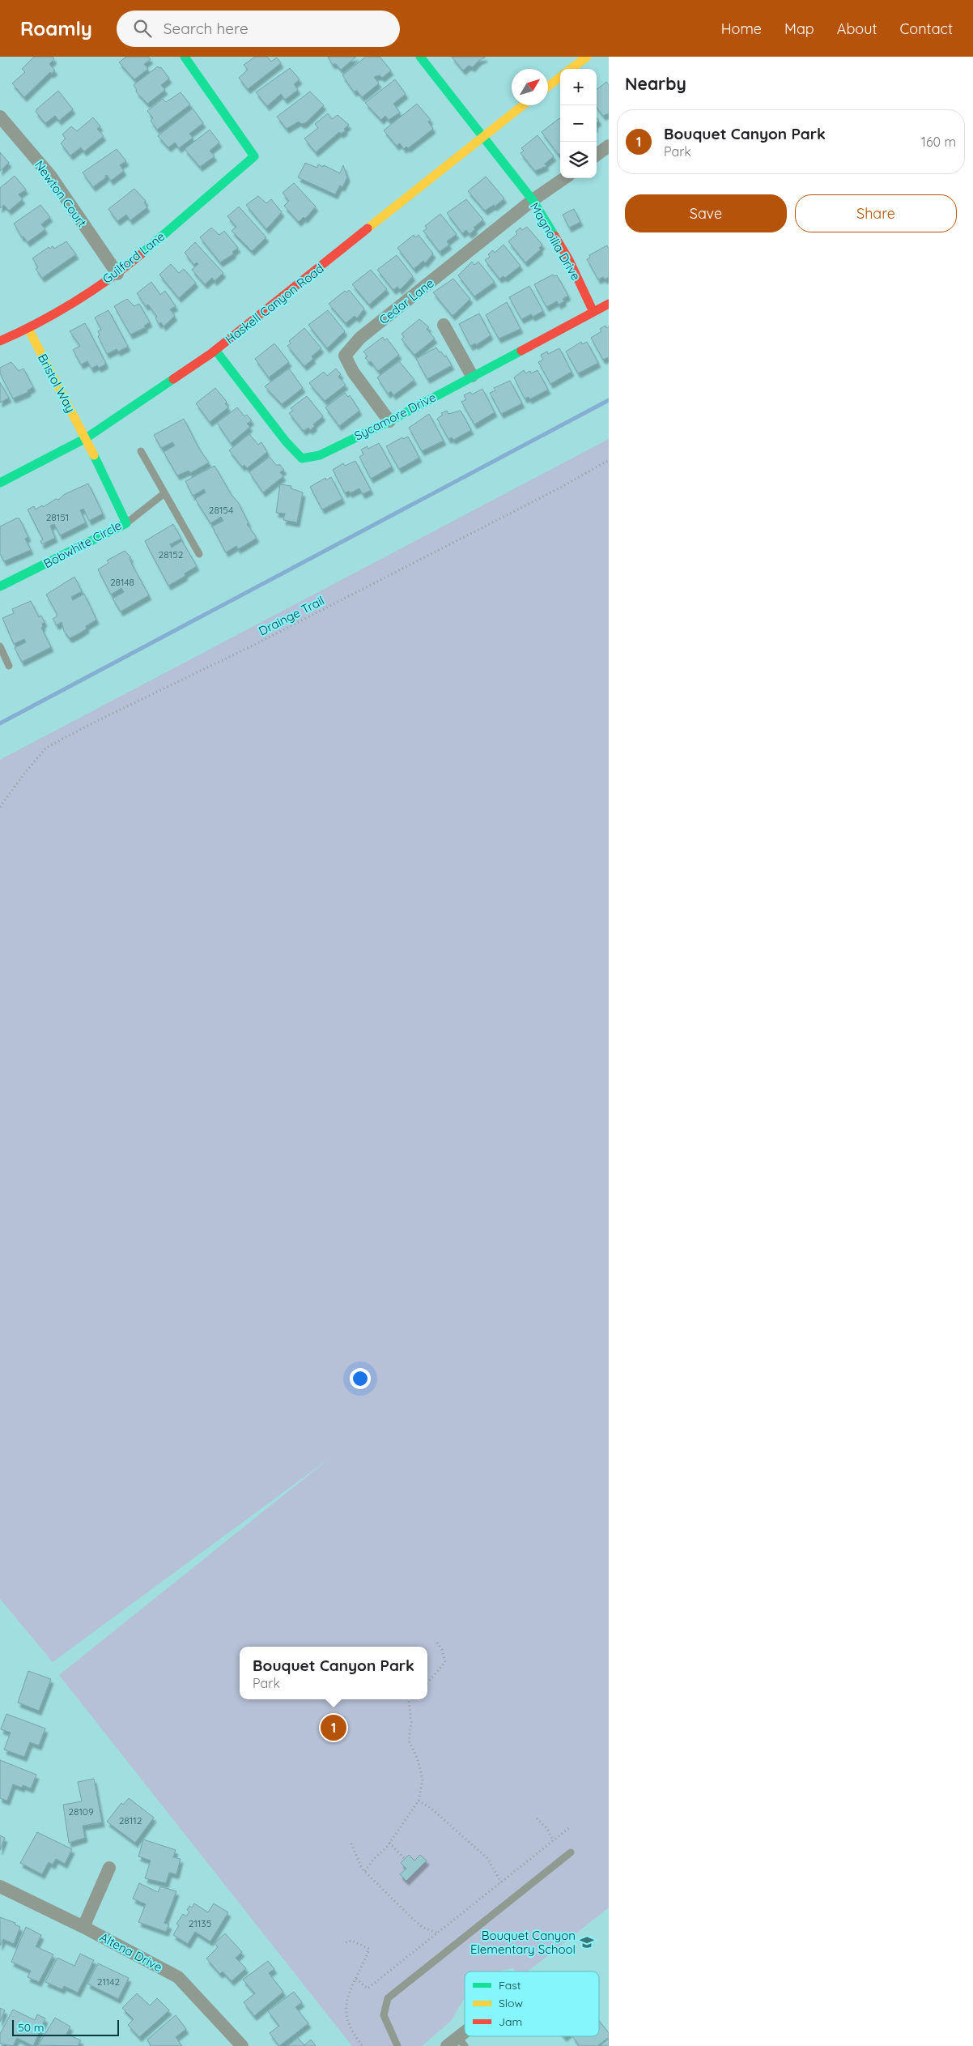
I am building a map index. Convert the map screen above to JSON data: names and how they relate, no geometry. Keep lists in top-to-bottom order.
{
  "streets": {
    "street": [
      "Newton Court",
      "Magnoilia Drive",
      "Guilford Lane",
      "Cedar Lane",
      "Haskell Canyon Road",
      "Bristol Way",
      "Sycamore Drive",
      "Bobwhite Circle",
      "Altena Drive"
    ],
    "path": ["Drainge Trail"]
  },
  "crossings": [
    ["Newton Court", "Guilford Lane"],
    ["Magnoilia Drive", "Cedar Lane"],
    ["Magnoilia Drive", "Haskell Canyon Road"],
    ["Magnoilia Drive", "Sycamore Drive"],
    ["Guilford Lane", "Bristol Way"],
    ["Cedar Lane", "Sycamore Drive"],
    ["Haskell Canyon Road", "Bristol Way"],
    ["Haskell Canyon Road", "Sycamore Drive"],
    ["Haskell Canyon Road", "Bobwhite Circle"],
    ["Bristol Way", "Bobwhite Circle"]
  ],
  "places": {
    "school or university": ["Bouquet Canyon Elementary School"]
  },
  "house_numbers": [
    "28154",
    "28151",
    "28152",
    "28148",
    "28109",
    "28112",
    "21135",
    "21142"
  ],
  "legend": ["Fast", "Slow", "Jam"],
  "scale_bar": "50 m",
  "north": "top right",
  "page": {
    "header": "Roamly",
    "search": "Search here",
    "nav": [
      "Home",
      "Map",
      "About",
      "Contact"
    ],
    "heading": "Nearby",
    "map_buttons": ["+", "−"],
    "list": [
      {
        "mark": "1",
        "name": "Bouquet Canyon Park",
        "note": "Park",
        "value": "160 m"
      }
    ],
    "buttons": ["Save", "Share"],
    "popup": ["Bouquet Canyon Park", "Park"],
    "pins": "1",
    "scale": "50 m"
  }
}
